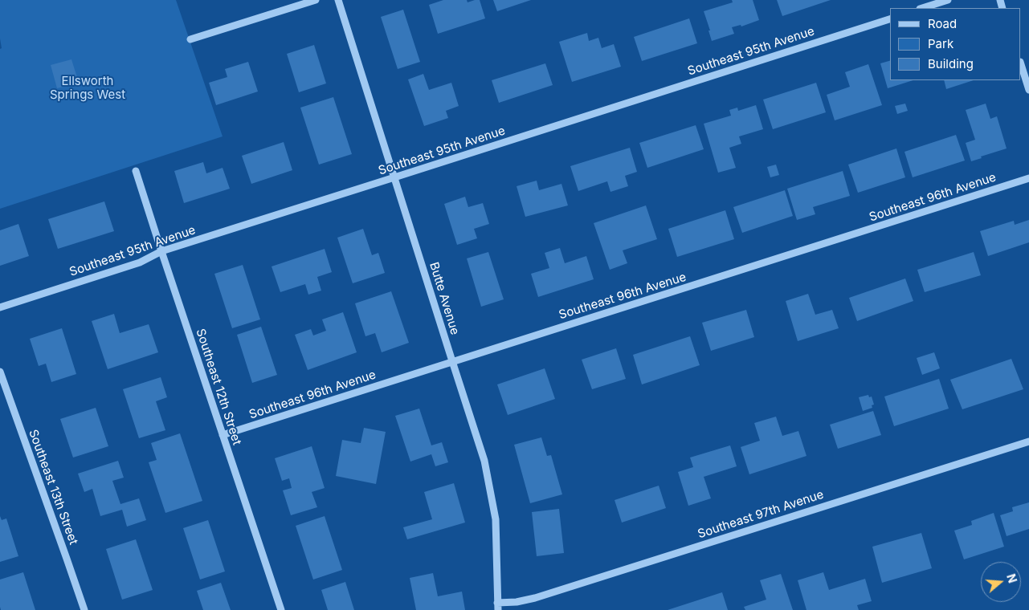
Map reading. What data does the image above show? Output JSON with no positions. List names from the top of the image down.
{
  "streets": {
    "street": [
      "Southeast 95th Avenue",
      "Southeast 96th Avenue",
      "Butte Avenue",
      "Southeast 12th Street",
      "Southeast 13th Street",
      "Southeast 97th Avenue"
    ]
  },
  "crossings": [
    ["Southeast 95th Avenue", "Butte Avenue"],
    ["Southeast 95th Avenue", "Southeast 12th Street"],
    ["Southeast 96th Avenue", "Butte Avenue"],
    ["Southeast 96th Avenue", "Southeast 12th Street"],
    ["Butte Avenue", "Southeast 97th Avenue"]
  ],
  "parks": ["Ellsworth Springs West"],
  "legend": ["Road", "Park", "Building"],
  "north": "right"
}
